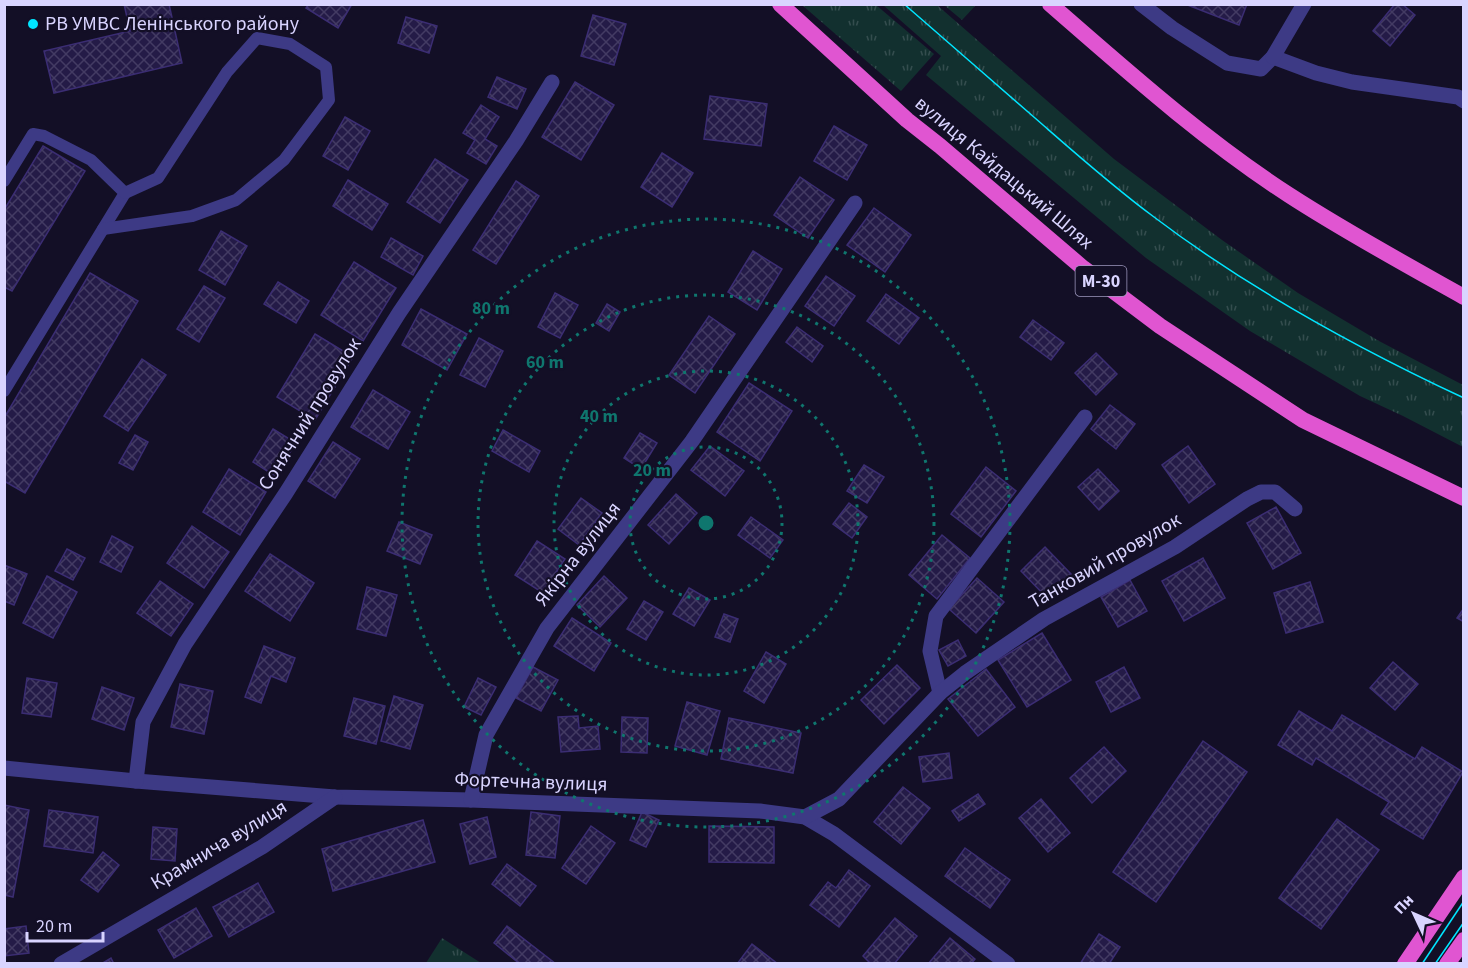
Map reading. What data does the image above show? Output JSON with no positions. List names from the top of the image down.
{
  "streets": {
    "highway": ["вулиця Кайдацький Шлях", "М-30"],
    "street": [
      "Сонячний провулок",
      "Якірна вулиця",
      "Танковий провулок",
      "Фортечна вулиця",
      "Крамнича вулиця"
    ]
  },
  "crossings": [
    ["Сонячний провулок", "Фортечна вулиця"],
    ["Якірна вулиця", "Фортечна вулиця"],
    ["Танковий провулок", "Фортечна вулиця"],
    ["Фортечна вулиця", "Крамнича вулиця"]
  ],
  "places": ["РВ УМВС Ленінського району"],
  "scale_bar": "20 m",
  "north": "top left",
  "rings": [
    "80 m",
    "60 m",
    "40 m",
    "20 m"
  ]
}
